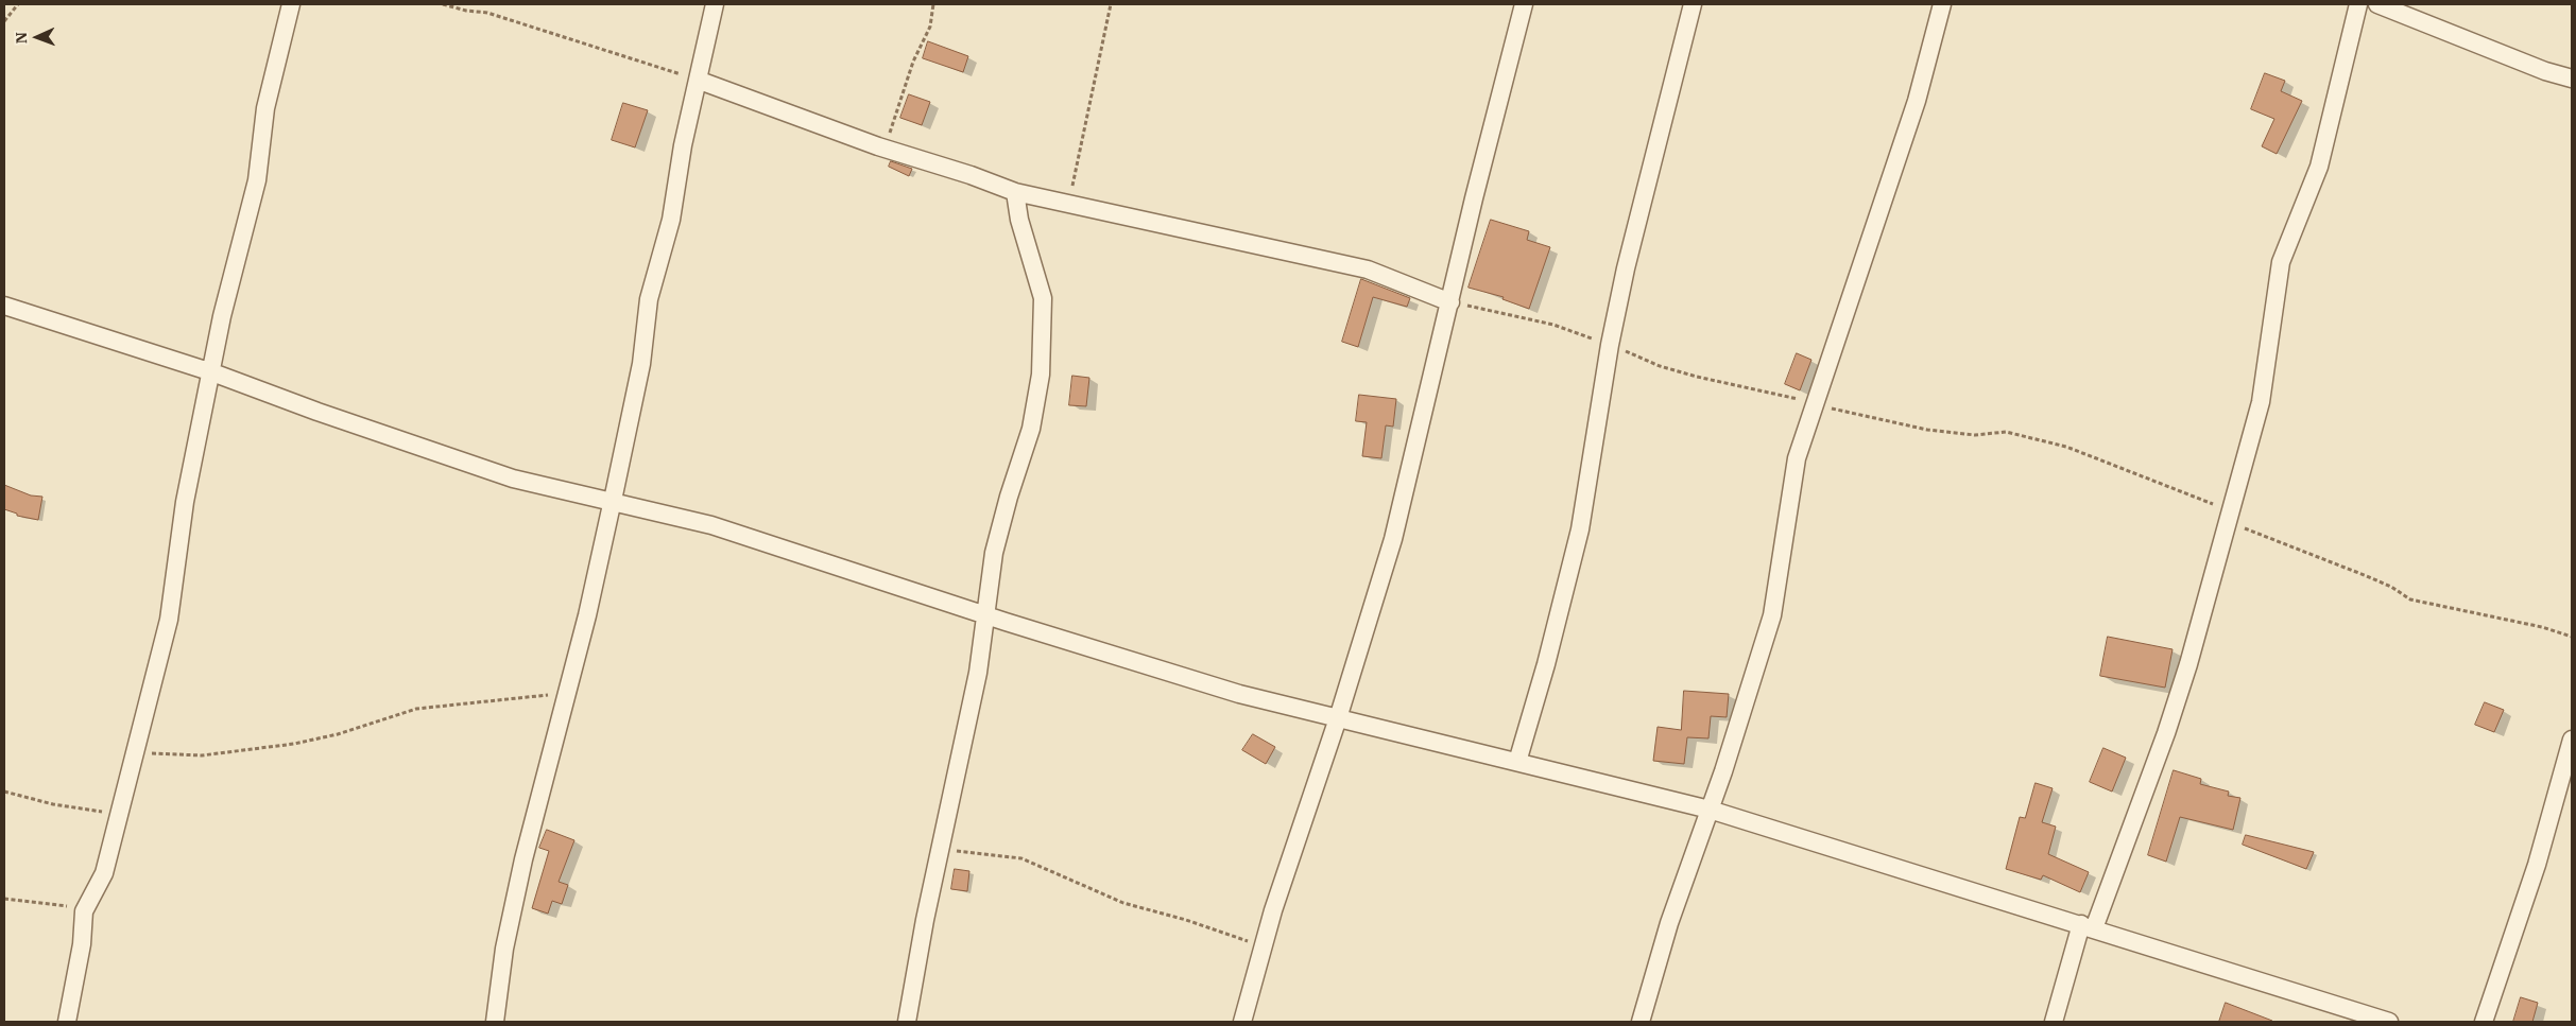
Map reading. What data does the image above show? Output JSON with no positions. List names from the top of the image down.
{
  "north": "left"
}
